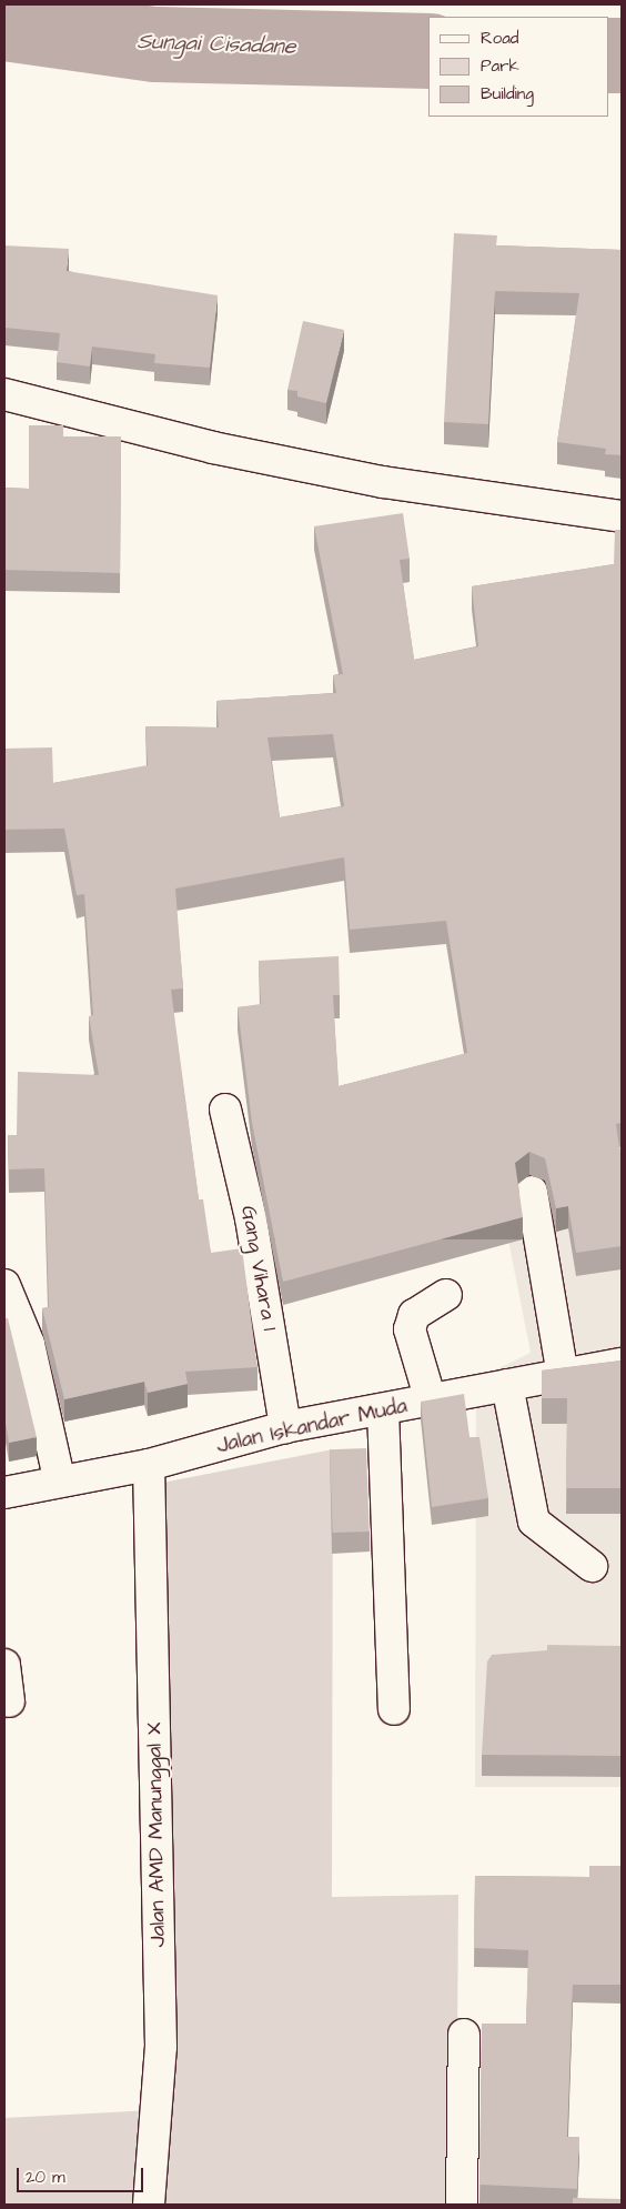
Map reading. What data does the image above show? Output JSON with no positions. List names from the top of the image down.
{
  "streets": {
    "street": ["Gang Vihara 1", "Jalan Iskandar Muda", "Jalan AMD Manunggal X"]
  },
  "crossings": [
    ["Gang Vihara 1", "Jalan Iskandar Muda"],
    ["Jalan Iskandar Muda", "Jalan AMD Manunggal X"]
  ],
  "water": ["Sungai Cisadane"],
  "legend": ["Road", "Park", "Building"],
  "scale_bar": "20 m"
}
